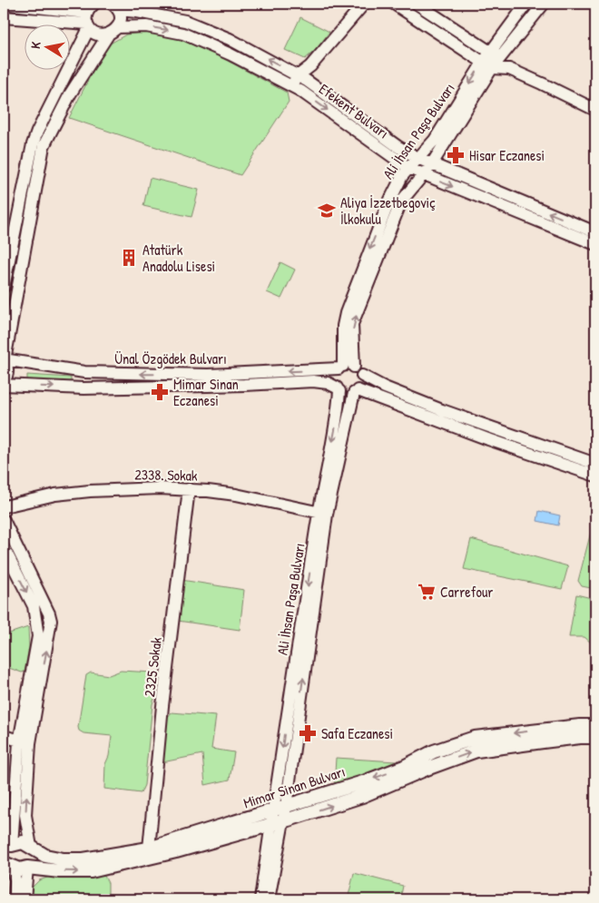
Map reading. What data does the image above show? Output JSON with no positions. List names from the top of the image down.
{
  "streets": {
    "main road": [
      "Efekent Bulvarı",
      "Ali İhsan Paşa Bulvarı",
      "Ünal Özgödek Bulvarı",
      "2338. Sokak",
      "2325 Sokak",
      "Mimar Sinan Bulvarı"
    ]
  },
  "crossings": [
    ["Efekent Bulvarı", "Ali İhsan Paşa Bulvarı"],
    ["Ali İhsan Paşa Bulvarı", "Ünal Özgödek Bulvarı"],
    ["Ali İhsan Paşa Bulvarı", "2338. Sokak"],
    ["Ali İhsan Paşa Bulvarı", "Mimar Sinan Bulvarı"],
    ["2338. Sokak", "2325 Sokak"],
    ["2325 Sokak", "Mimar Sinan Bulvarı"]
  ],
  "places": {
    "pharmacy": ["Hisar Eczanesi", "Mimar Sinan Eczanesi", "Safa Eczanesi"],
    "school or university": ["Aliya İzzetbegoviç İlkokulu"],
    "building": ["Atatürk Anadolu Lisesi"],
    "supermarket": ["Carrefour"]
  },
  "north": "left"
}
